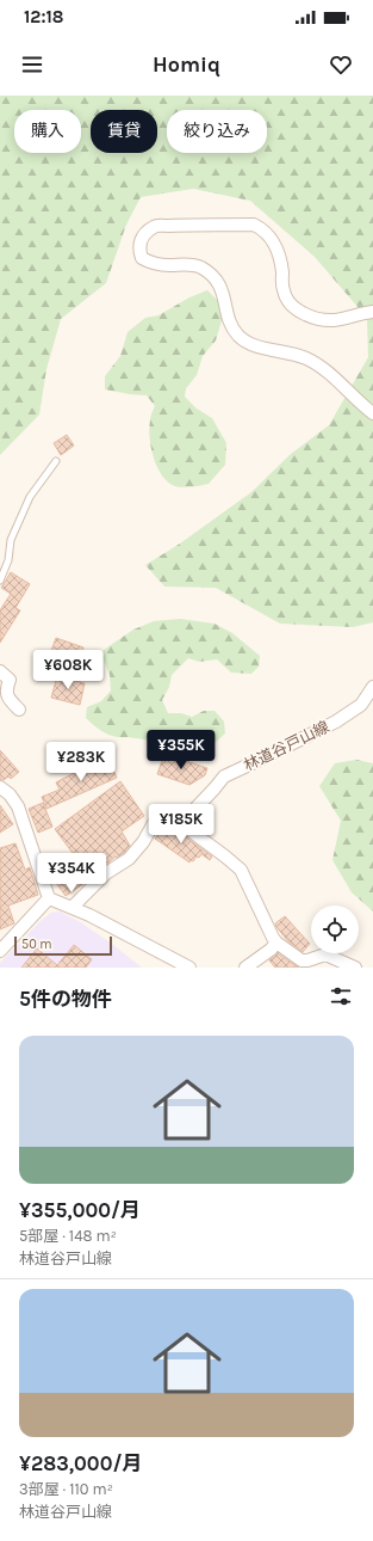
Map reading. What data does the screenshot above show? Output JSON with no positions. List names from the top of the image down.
{
  "streets": {
    "street": ["林道谷戸山線"]
  },
  "scale_bar": "50 m",
  "page": {
    "status": "12:18",
    "header": "Homiq",
    "chip": ["購入", "賃貸", "絞り込み"],
    "price": [
      "¥608K",
      "¥355K",
      "¥283K",
      "¥185K",
      "¥354K"
    ],
    "scale": "50 m",
    "heading": "5件の物件",
    "list": [
      {
        "name": "¥355,000/月",
        "note": "5部屋 · 148 m² · 林道谷戸山線"
      },
      {
        "name": "¥283,000/月",
        "note": "3部屋 · 110 m² · 林道谷戸山線"
      }
    ]
  }
}
